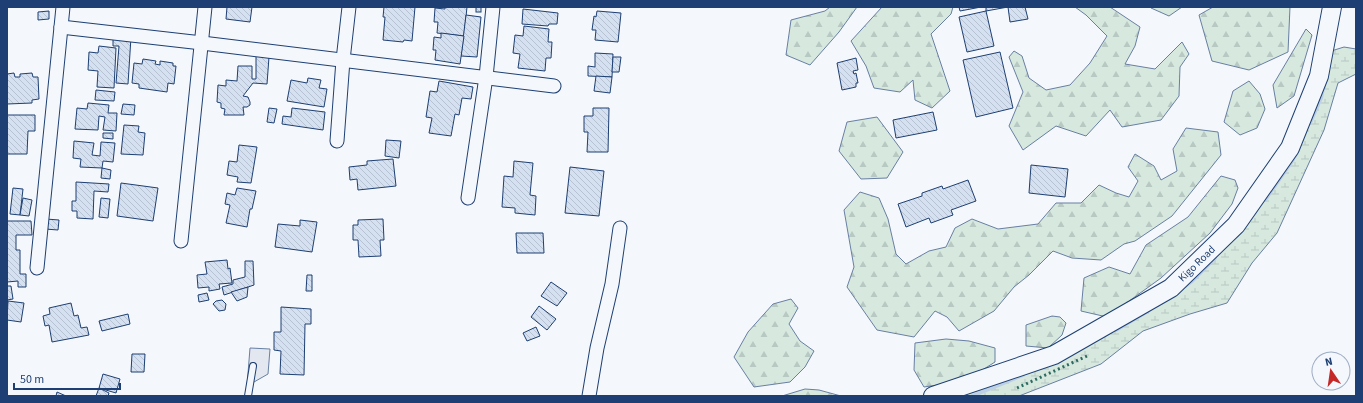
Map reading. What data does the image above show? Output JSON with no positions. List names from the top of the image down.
{
  "streets": {
    "street": ["Kigo Road"]
  },
  "scale_bar": "50 m",
  "north": "top"
}
